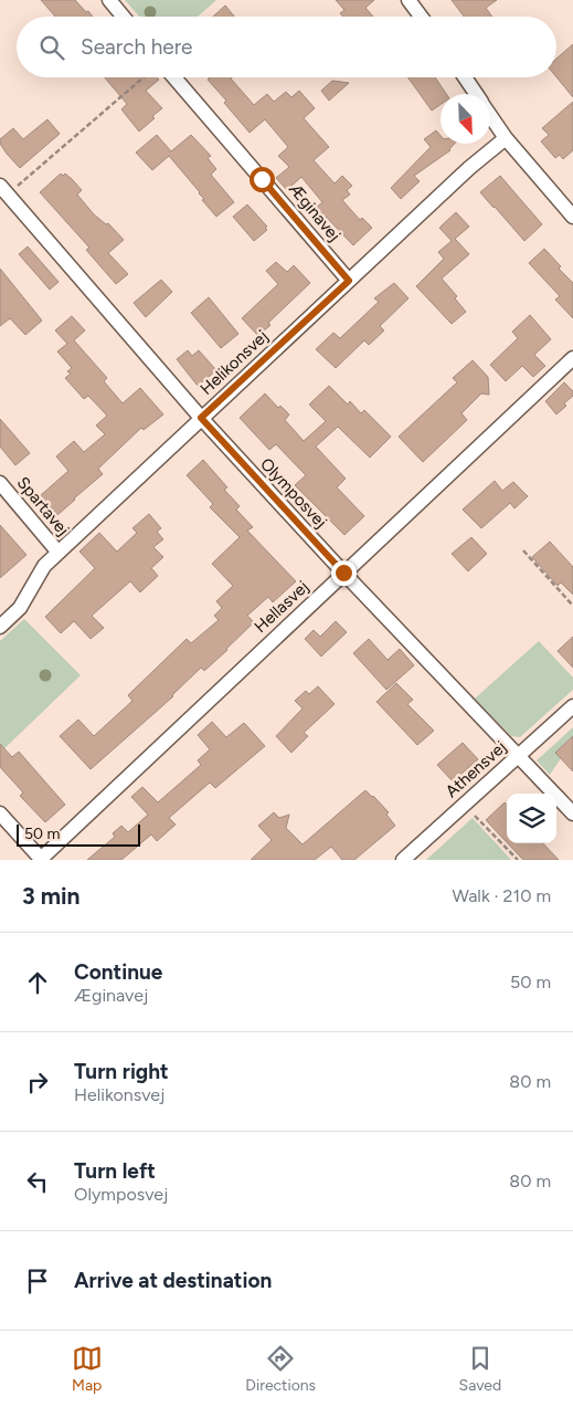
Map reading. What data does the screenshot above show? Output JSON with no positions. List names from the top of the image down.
{
  "streets": {
    "street": [
      "Æginavej",
      "Helikonsvej",
      "Olymposvej",
      "Spartavej",
      "Hellasvej",
      "Athensvej"
    ]
  },
  "crossings": [
    ["Æginavej", "Helikonsvej"],
    ["Helikonsvej", "Olymposvej"],
    ["Helikonsvej", "Spartavej"],
    ["Olymposvej", "Hellasvej"],
    ["Olymposvej", "Athensvej"]
  ],
  "scale_bar": "50 m",
  "north": "bottom right",
  "page": {
    "search": "Search here",
    "scale": "50 m",
    "heading": ["3 min", "Walk · 210 m"],
    "list": [
      ["Continue", "Æginavej", "50 m"],
      ["Turn right", "Helikonsvej", "80 m"],
      ["Turn left", "Olymposvej", "80 m"],
      "Arrive at destination"
    ],
    "nav": ["Map", "Directions", "Saved"]
  }
}
